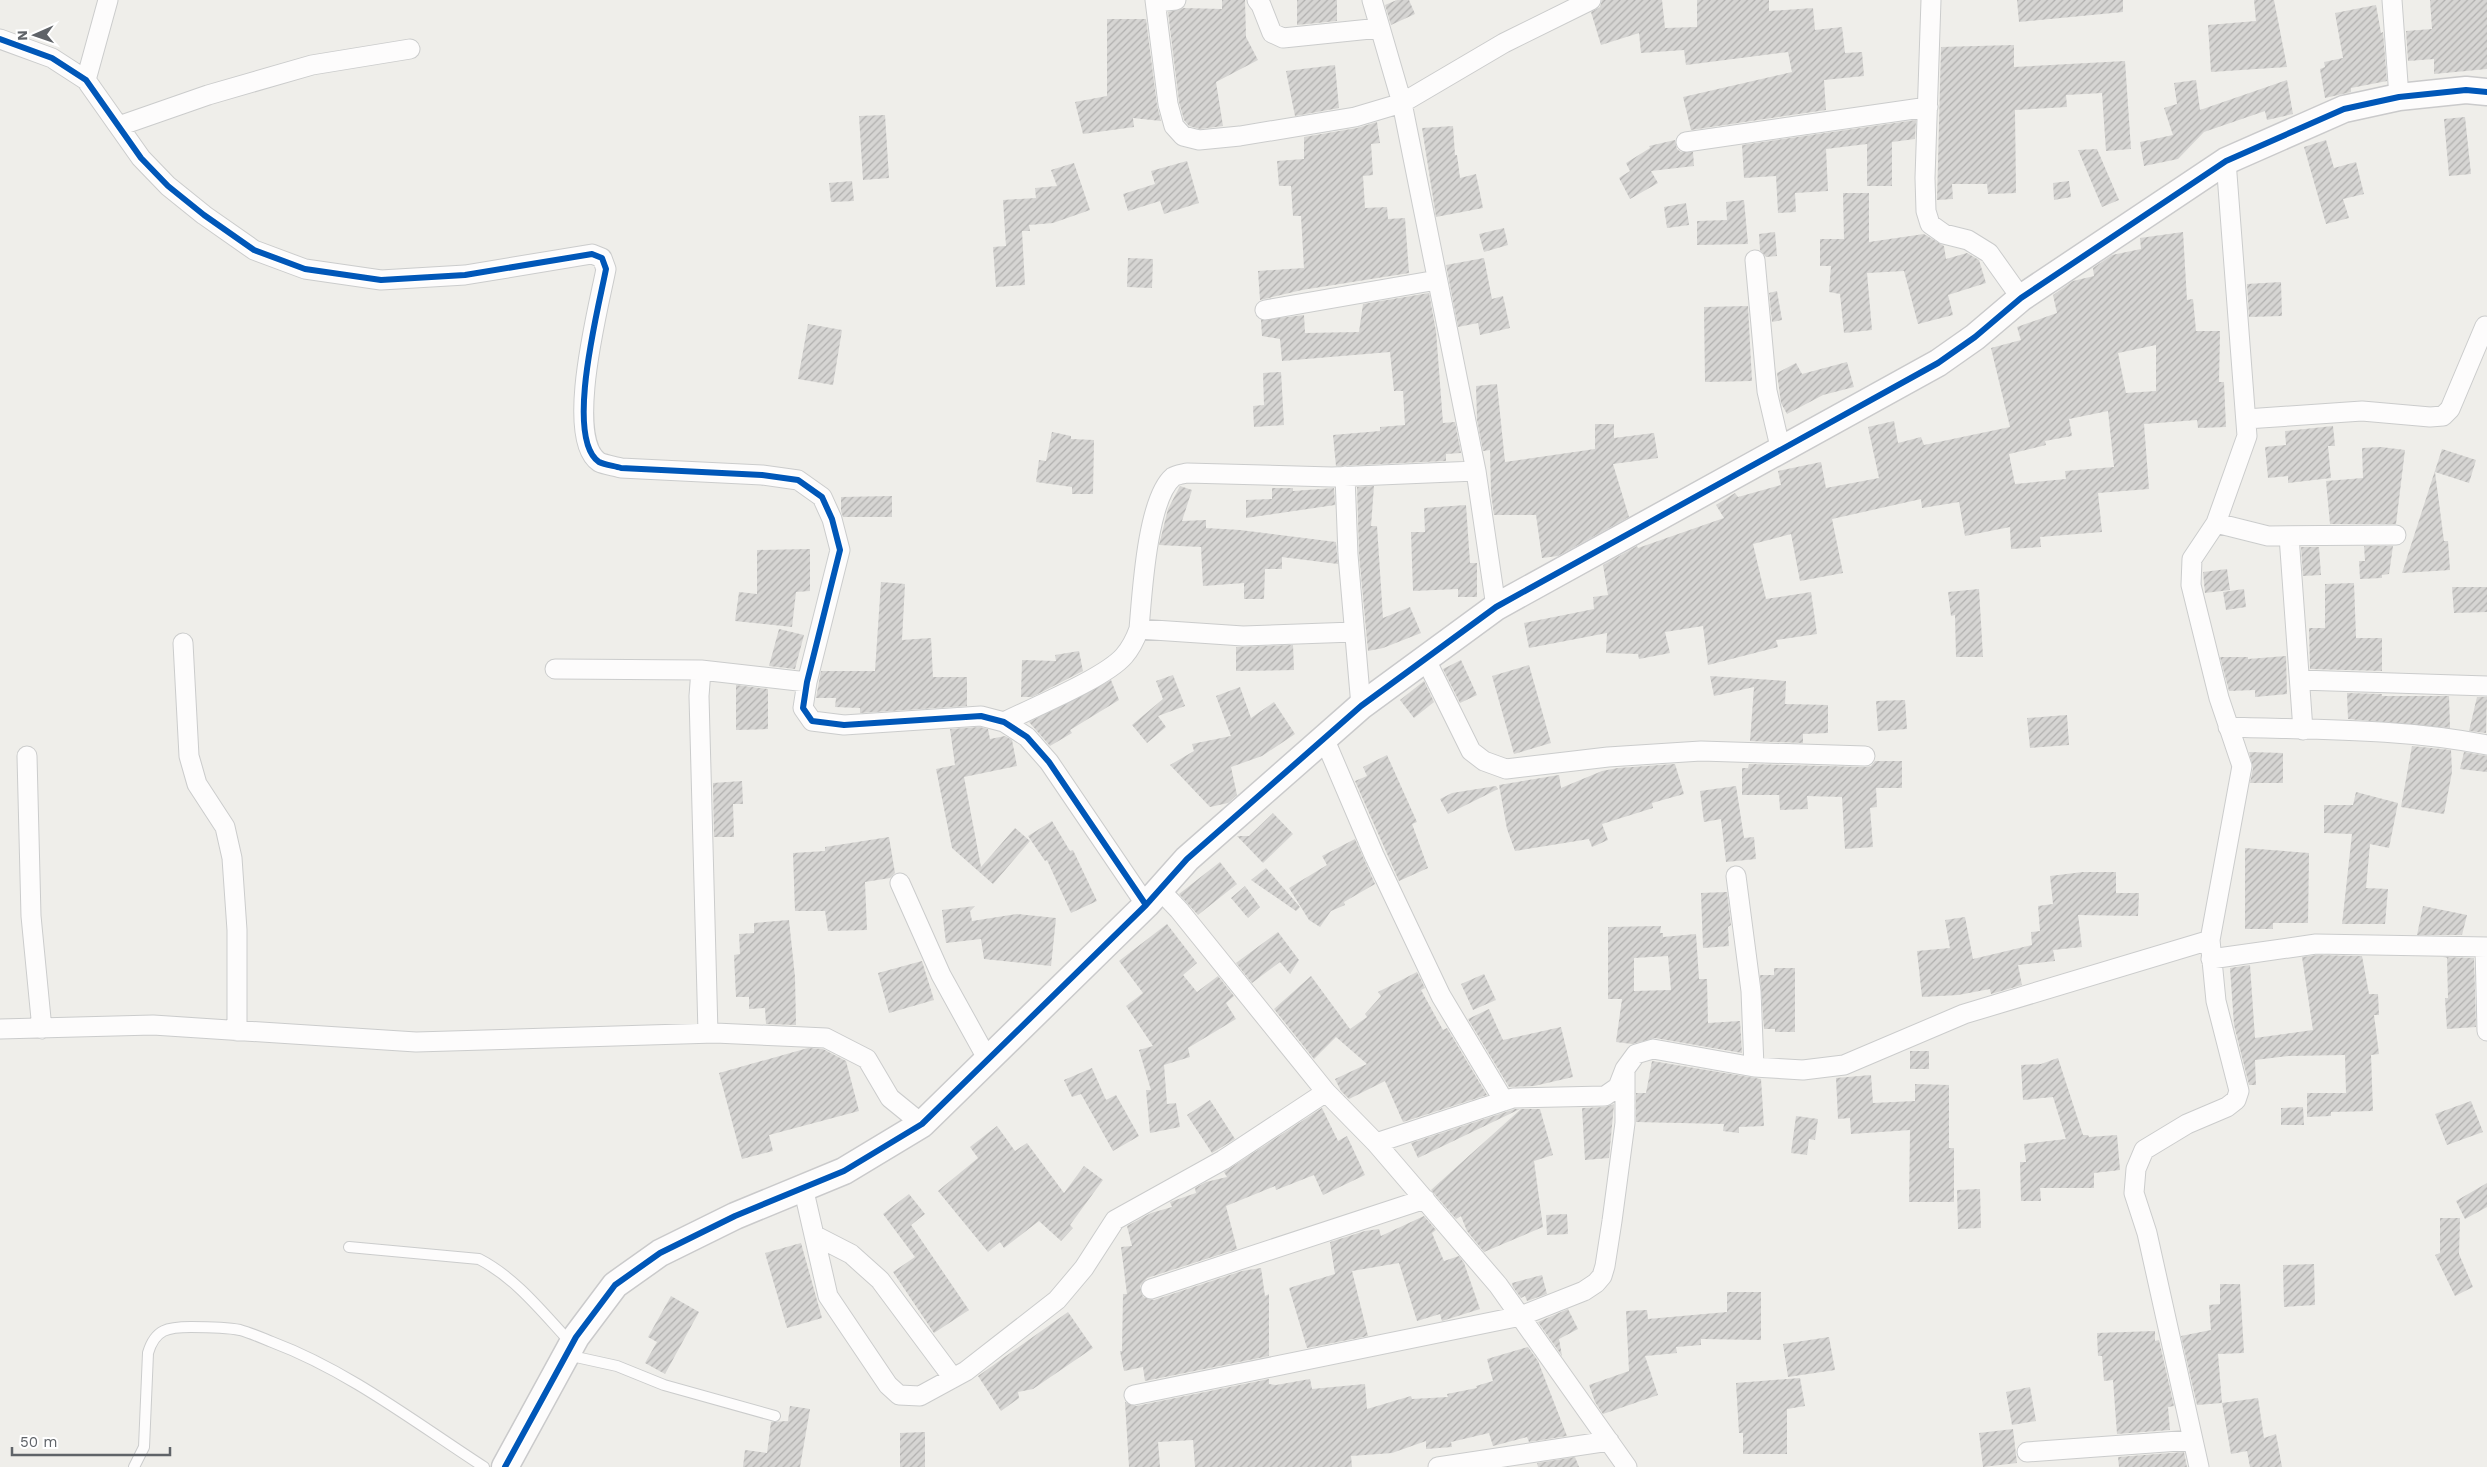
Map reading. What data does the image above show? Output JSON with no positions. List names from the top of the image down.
{
  "scale_bar": "50 m",
  "north": "left"
}
